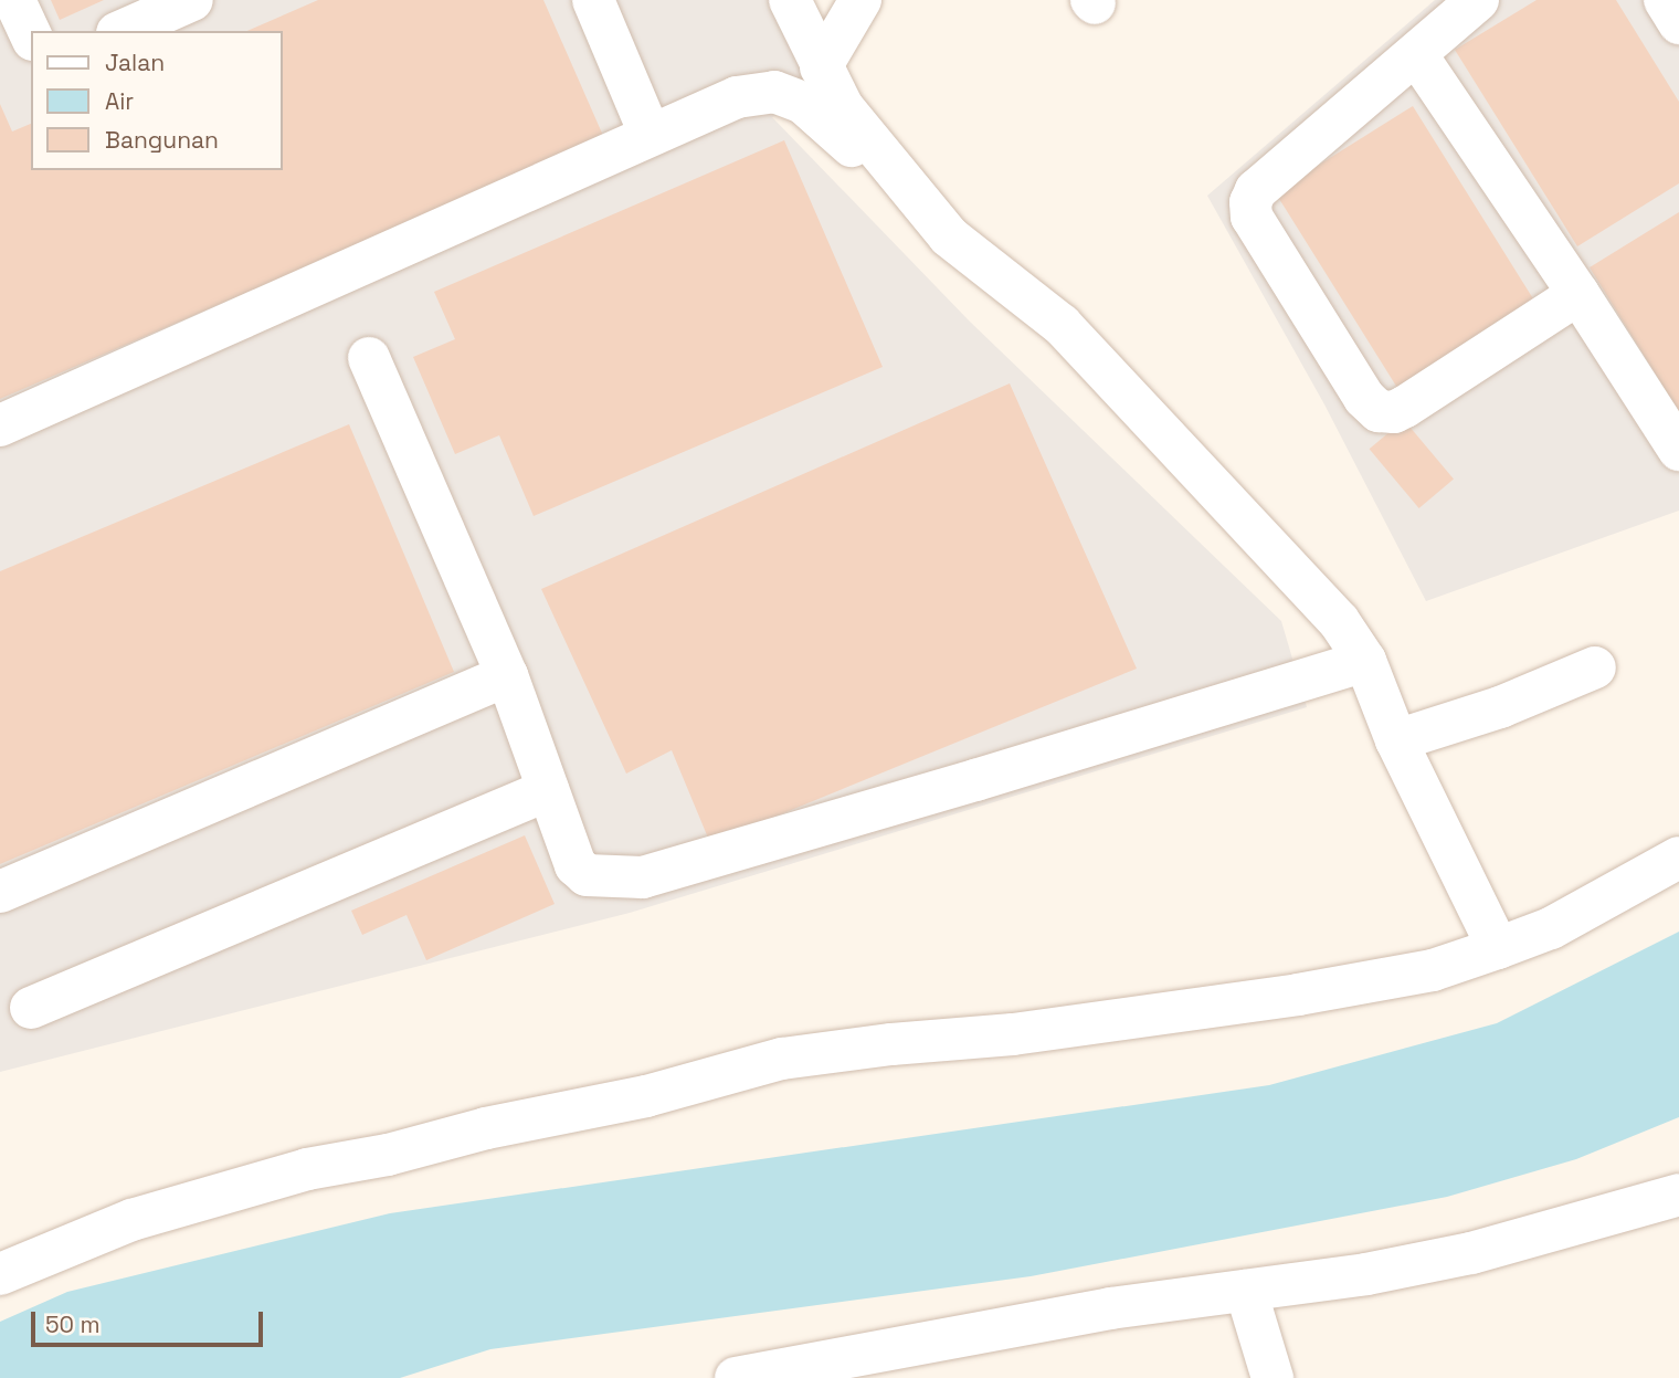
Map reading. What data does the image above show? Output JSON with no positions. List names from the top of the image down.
{
  "legend": ["Jalan", "Air", "Bangunan"],
  "scale_bar": "50 m"
}
